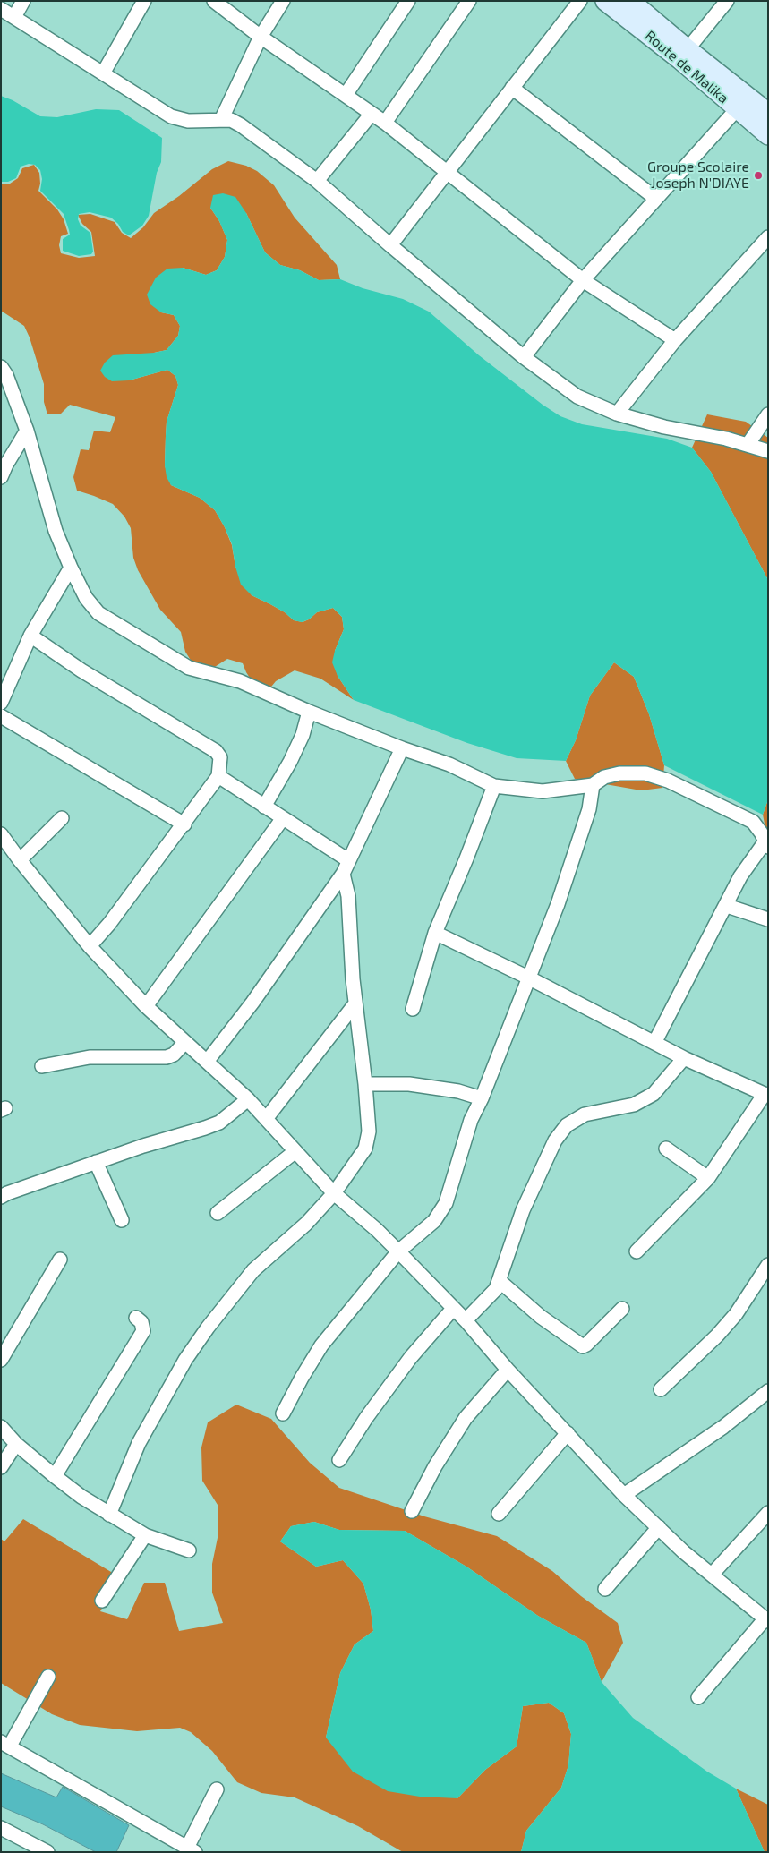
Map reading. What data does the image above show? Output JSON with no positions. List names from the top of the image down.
{
  "streets": {
    "main road": ["Route de Malika"]
  },
  "places": ["Groupe Scolaire Joseph N'DIAYE"]
}
